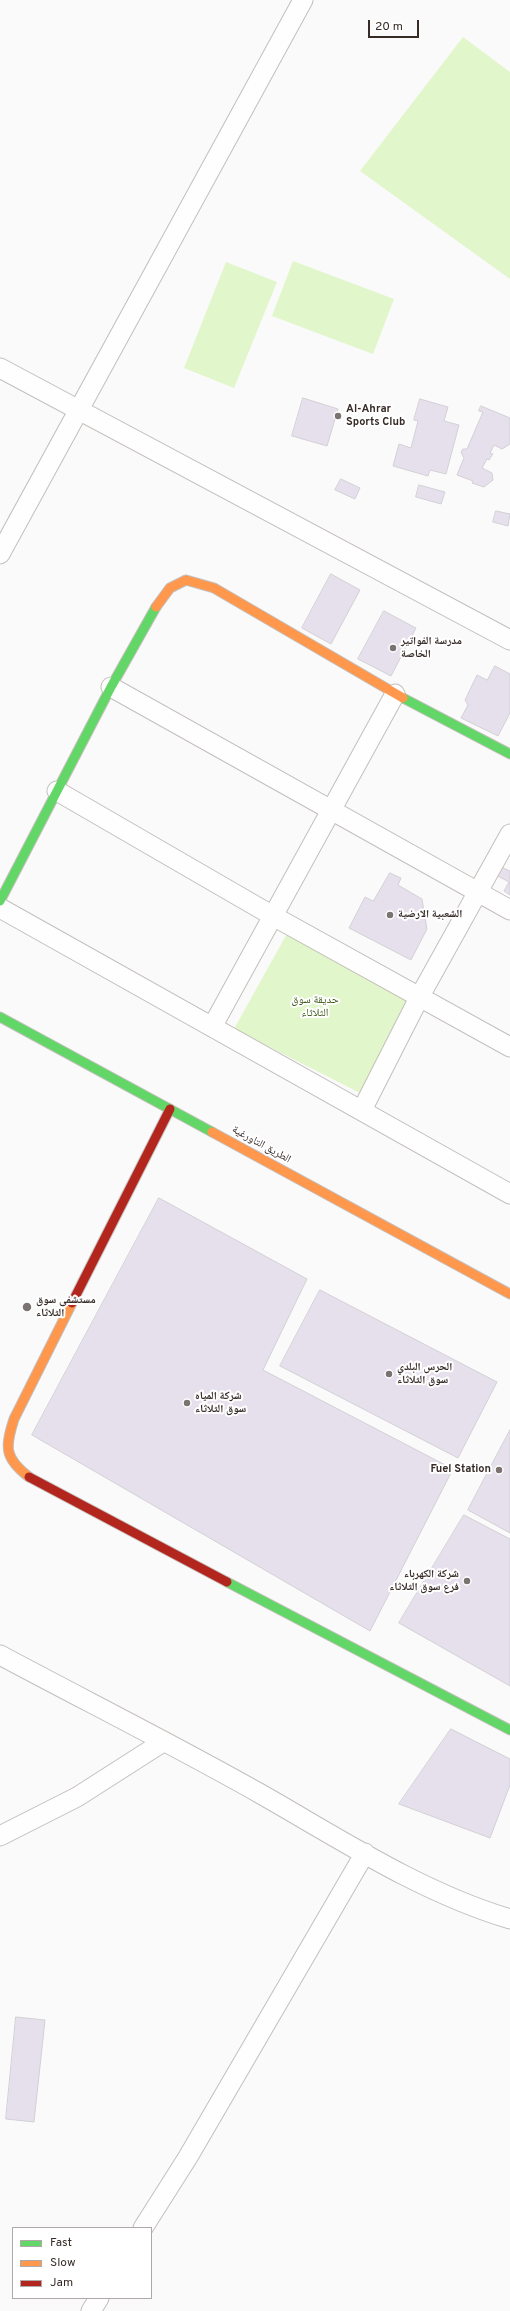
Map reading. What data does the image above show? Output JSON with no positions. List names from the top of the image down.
{
  "streets": {
    "street": ["الطريق التاورغية"]
  },
  "parks": ["حديقة سوق الثلاثاء"],
  "places": [
    "Al-Ahrar Sports Club",
    "مدرسة الفواتير الخاصة",
    "الشعبية الارضية",
    "مستشفى سوق الثلاثاء",
    "الحرس البلدي سوق الثلاثاء",
    "شركة المياه سوق الثلاثاء",
    "Fuel Station",
    "شركة الكهرباء فرع سوق الثلاثاء"
  ],
  "legend": ["Fast", "Slow", "Jam"],
  "scale_bar": "20 m"
}
